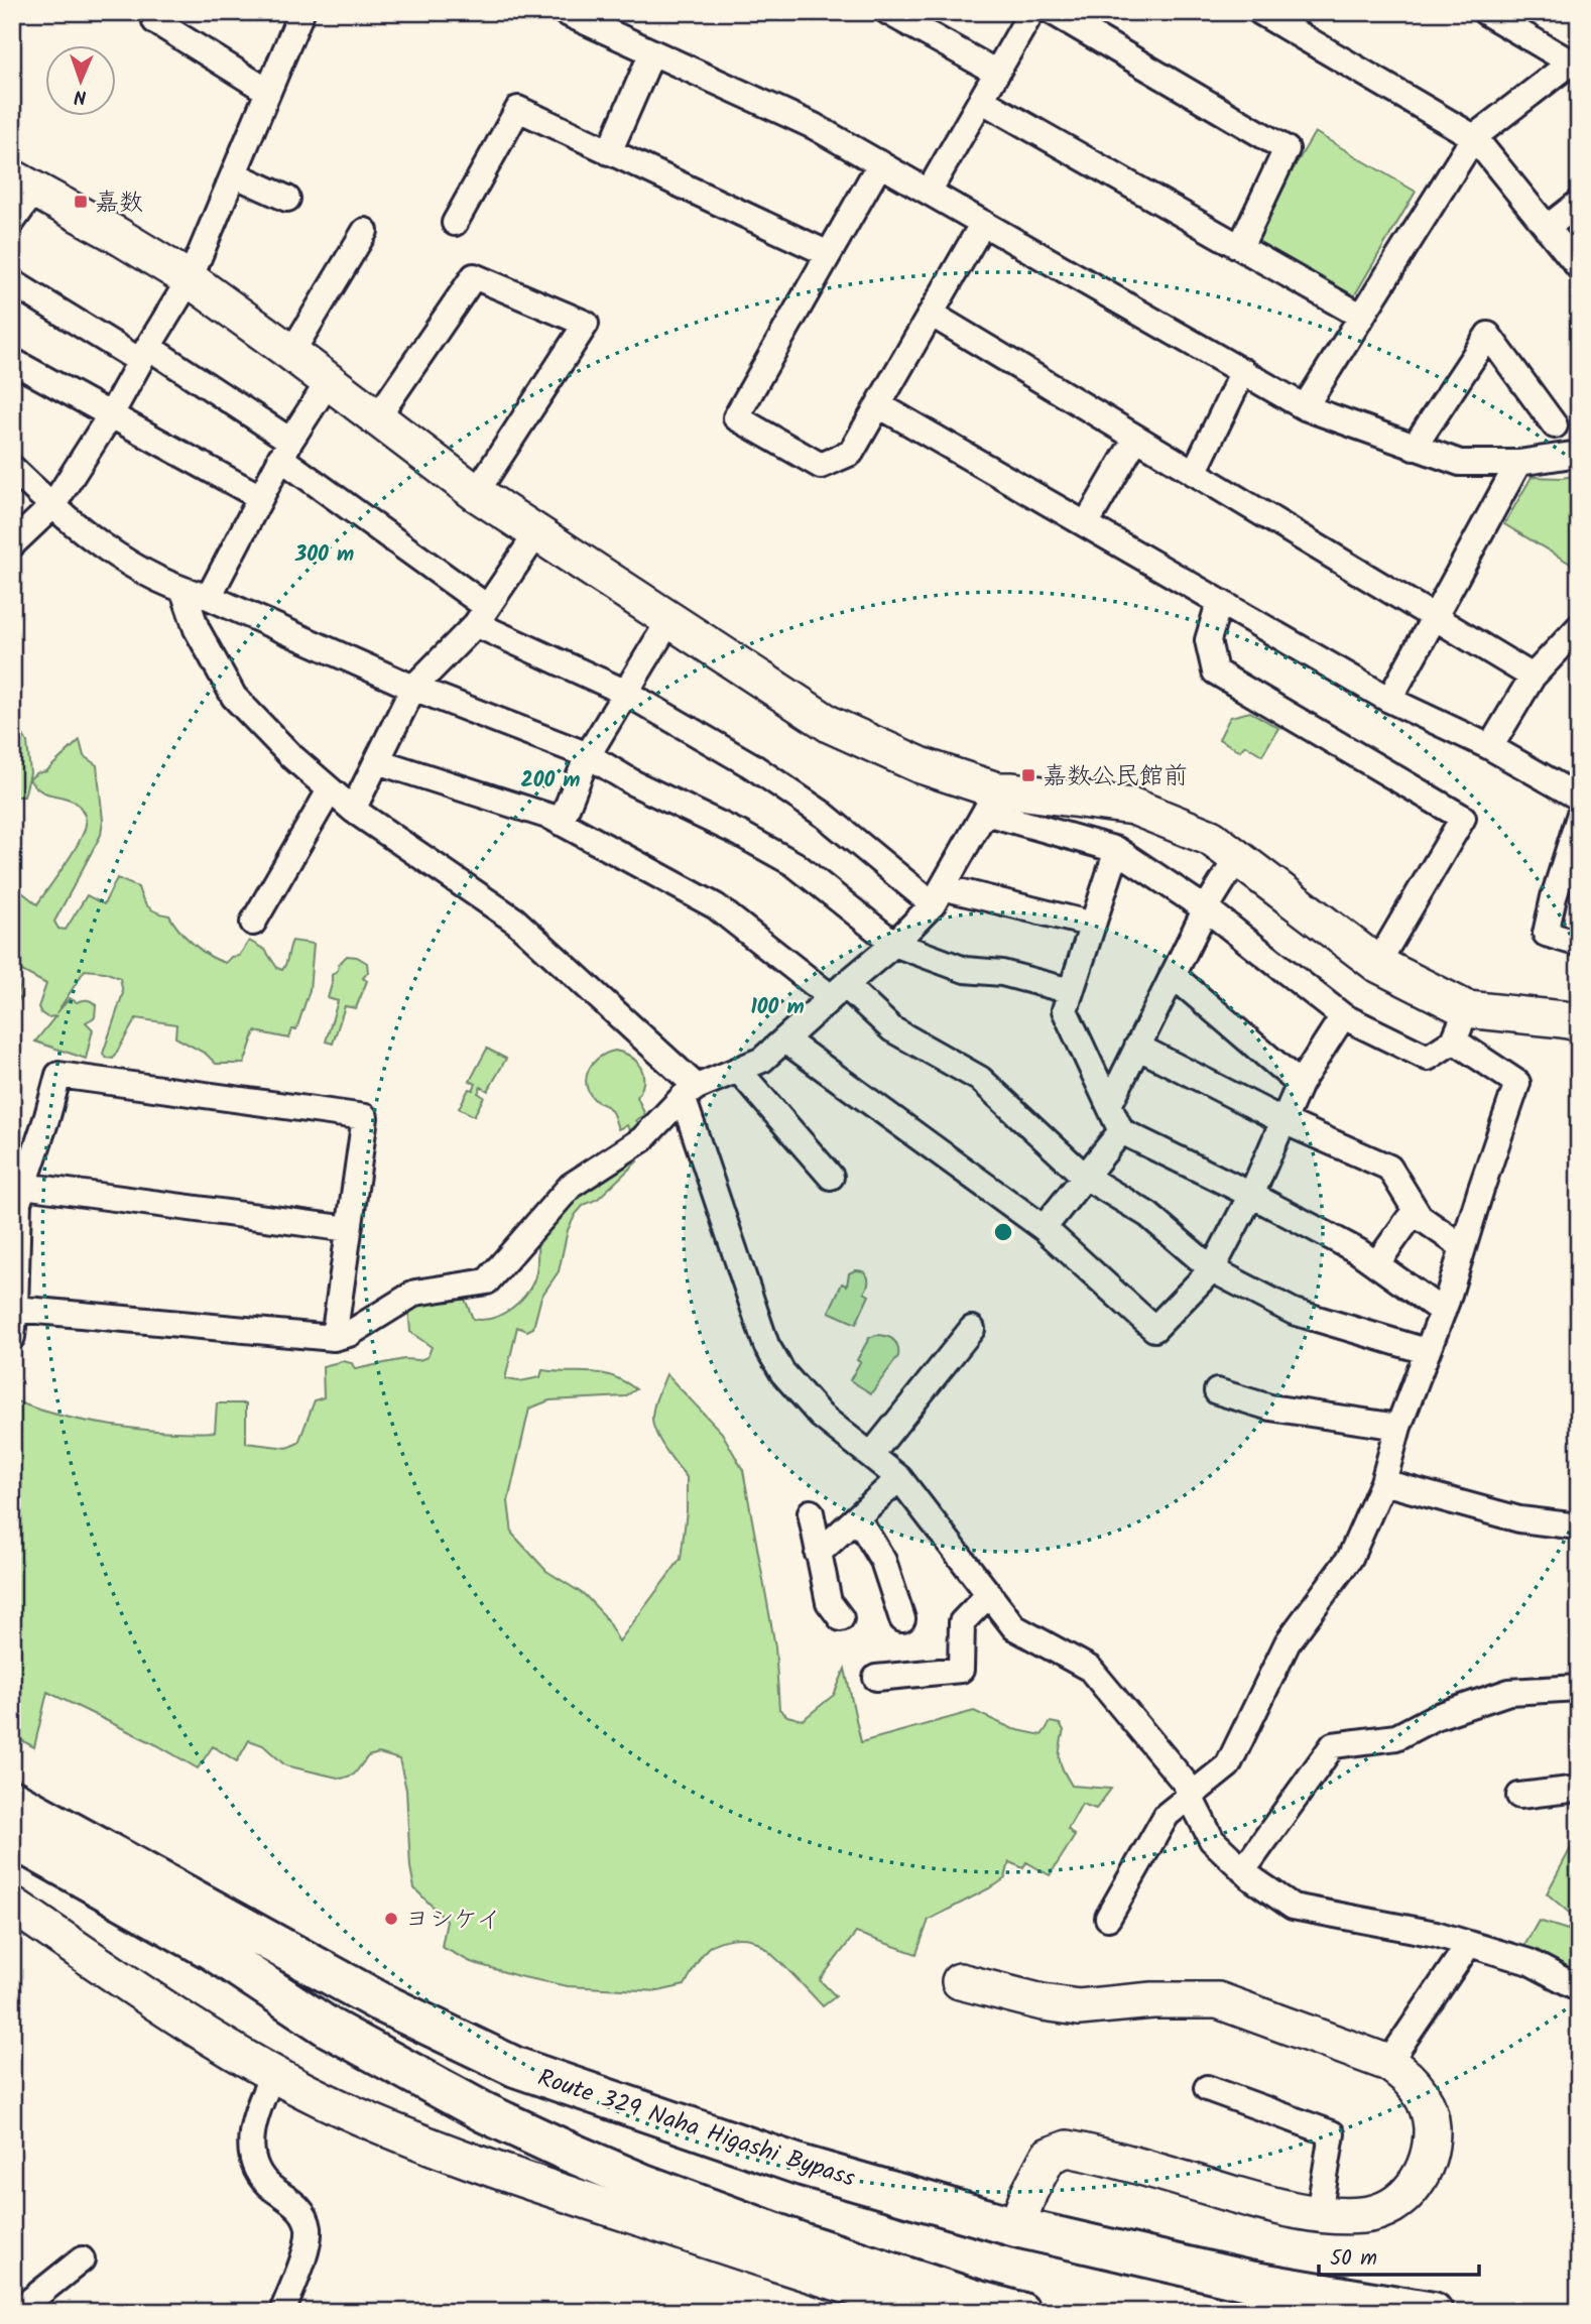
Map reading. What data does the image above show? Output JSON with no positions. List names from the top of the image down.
{
  "streets": {
    "highway": ["Route 329 Naha Higashi Bypass"]
  },
  "places": {
    "transit": ["嘉数", "嘉数公民館前"],
    "other": ["ヨシケイ"]
  },
  "scale_bar": "50 m",
  "north": "bottom",
  "rings": ["300 m", "200 m", "100 m"]
}
